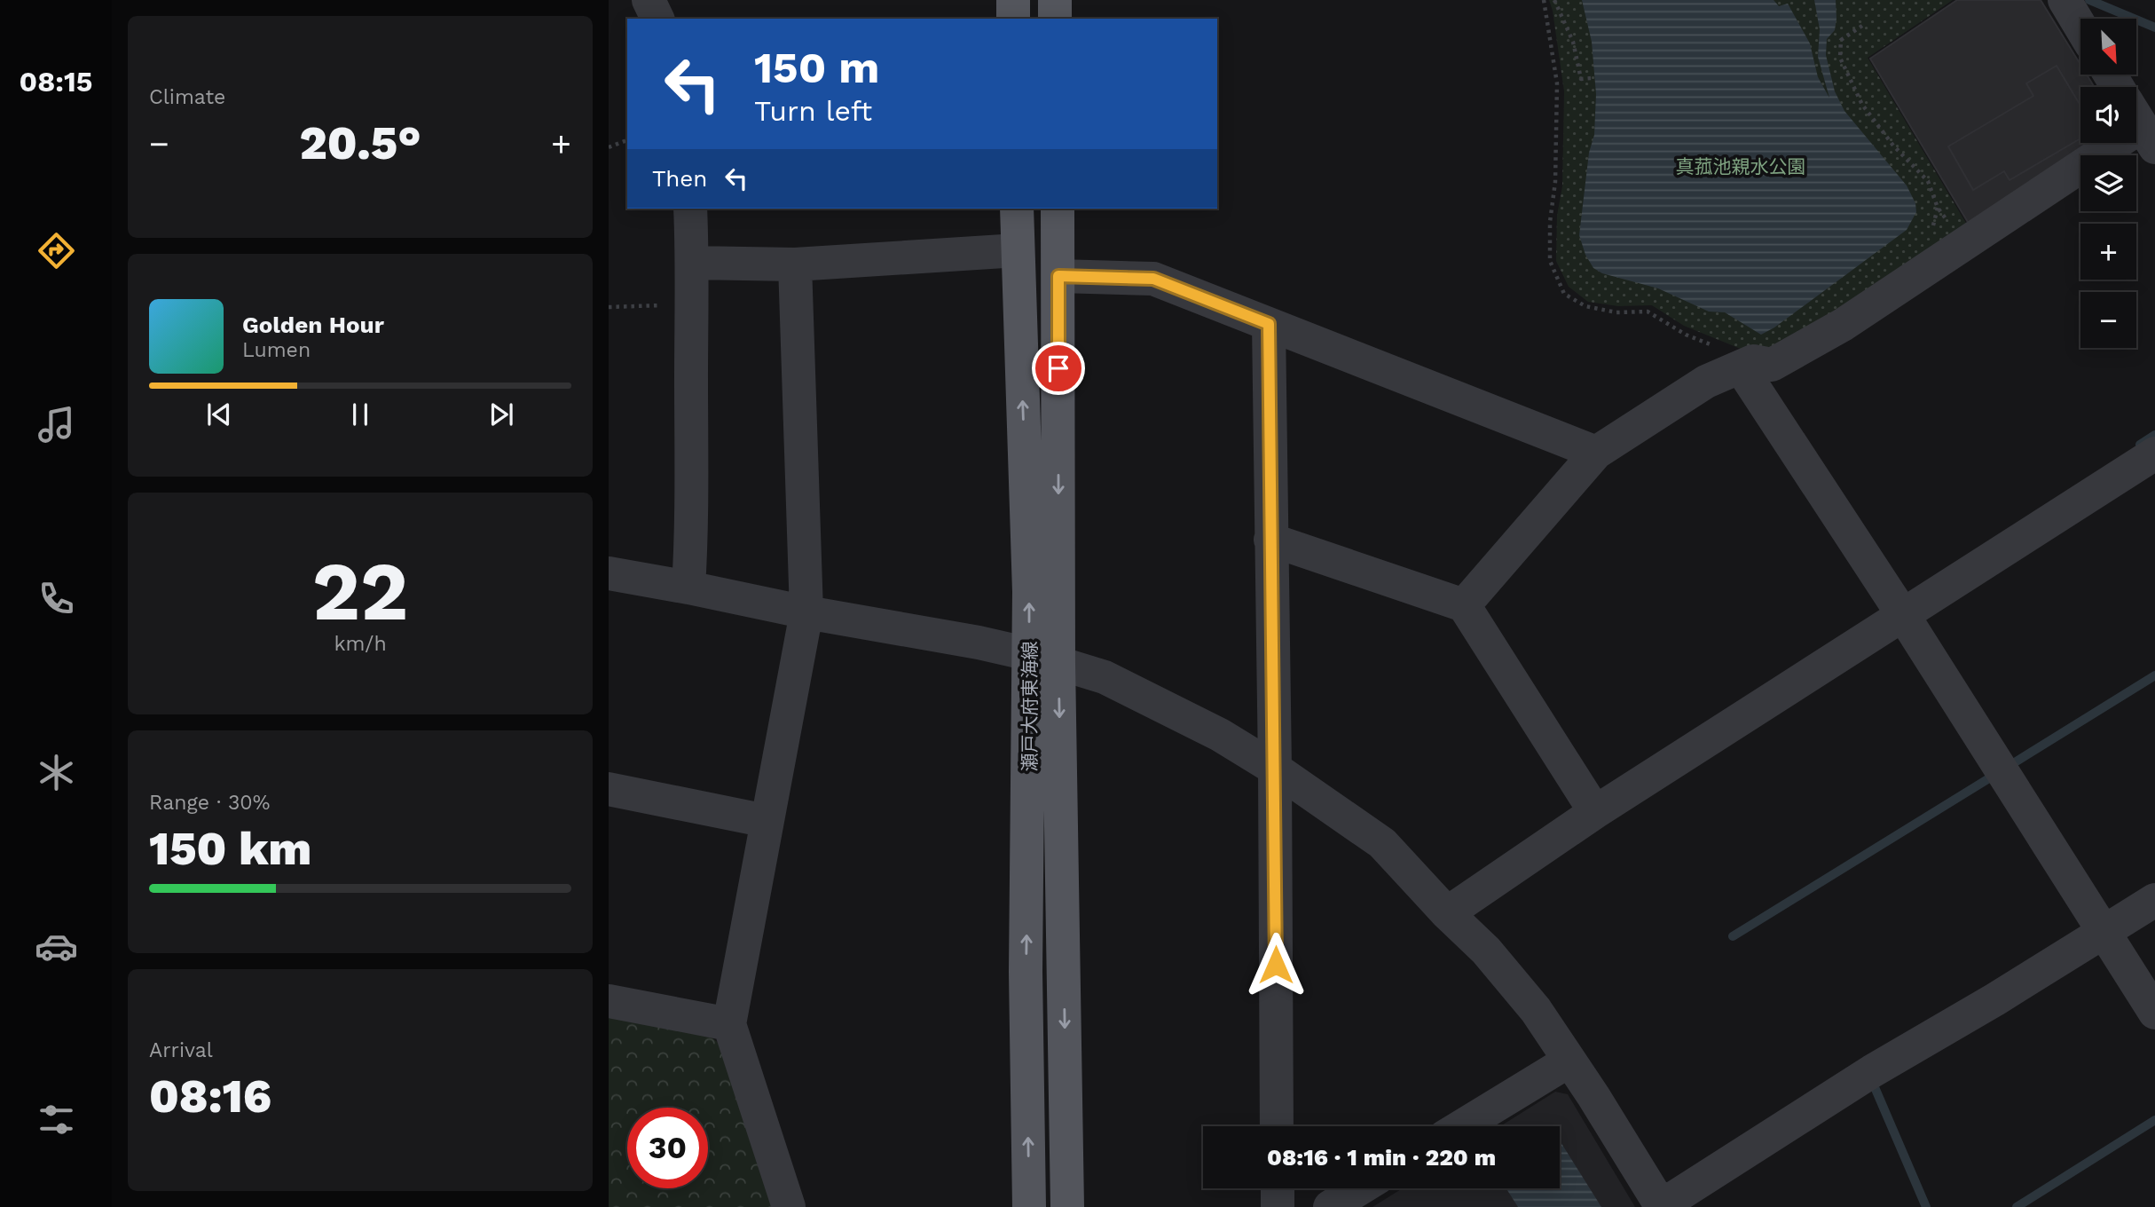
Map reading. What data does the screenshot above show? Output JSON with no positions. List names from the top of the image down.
{
  "streets": {
    "main road": ["瀬戸大府東海線"]
  },
  "parks": ["真菰池親水公園"],
  "north": "bottom right",
  "page": {
    "tabs": "08:15",
    "tile": [
      "Climate",
      ["22", "km/h"],
      ["Range · 30%", "150 km"],
      ["Arrival", "08:16"]
    ],
    "map_buttons": ["+", "−"],
    "turn": ["150 m", "Turn left"],
    "heat": ["−", "20.5°", "+"],
    "then": "Then",
    "song": ["Golden Hour", "Lumen"],
    "limit": "30",
    "trip": "08:16 · 1 min · 220 m"
  }
}
